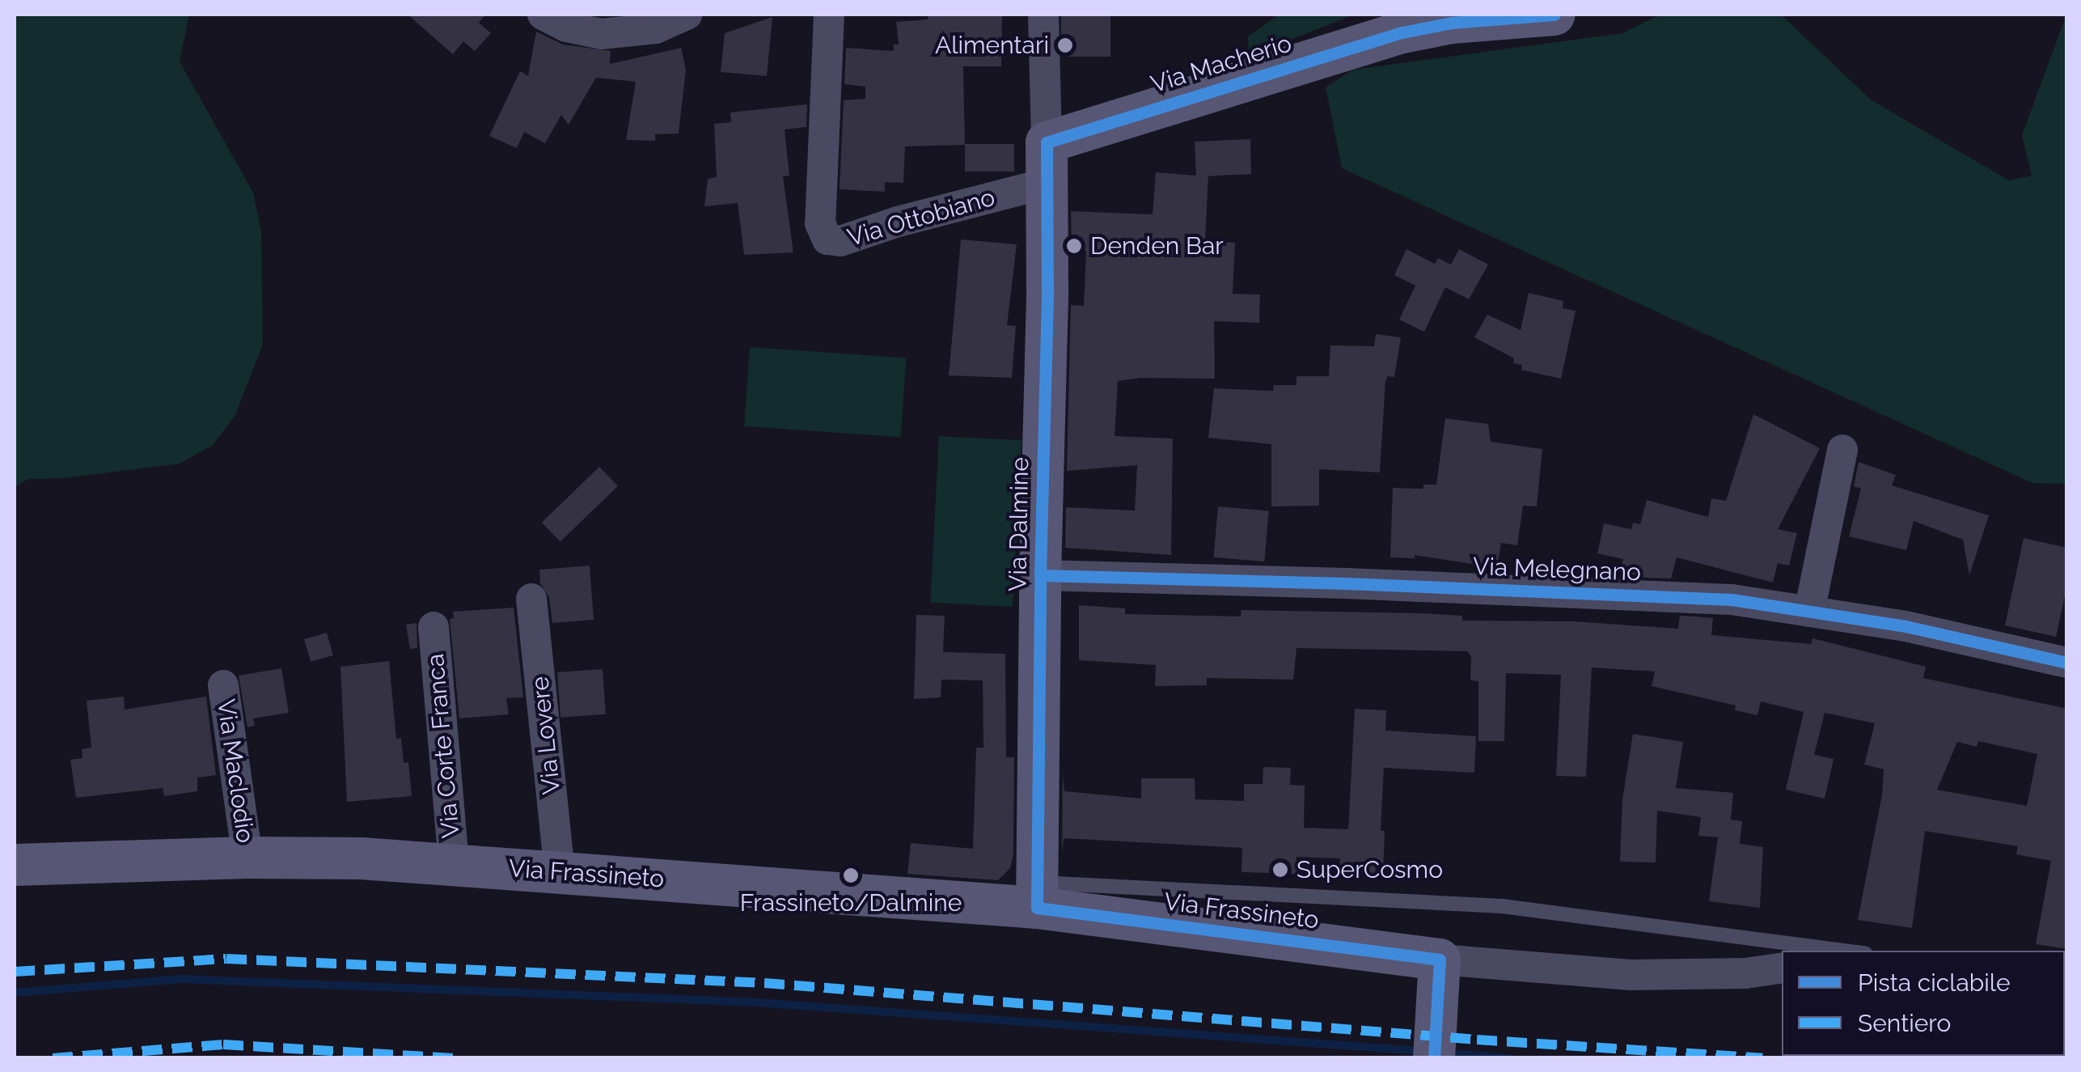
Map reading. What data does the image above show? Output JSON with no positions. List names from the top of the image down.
{
  "streets": {
    "street": [
      "Via Macherio",
      "Via Ottobiano",
      "Via Dalmine",
      "Via Melegnano",
      "Via Lovere",
      "Via Corte Franca",
      "Via Maclodio",
      "Via Frassineto"
    ]
  },
  "crossings": [
    ["Via Macherio", "Via Ottobiano"],
    ["Via Macherio", "Via Dalmine"],
    ["Via Ottobiano", "Via Dalmine"],
    ["Via Dalmine", "Via Melegnano"],
    ["Via Dalmine", "Via Frassineto"],
    ["Via Lovere", "Via Frassineto"],
    ["Via Corte Franca", "Via Frassineto"],
    ["Via Maclodio", "Via Frassineto"]
  ],
  "places": [
    "Alimentari",
    "Denden Bar",
    "SuperCosmo",
    "Frassineto/Dalmine"
  ],
  "legend": ["Pista ciclabile", "Sentiero"]
}
